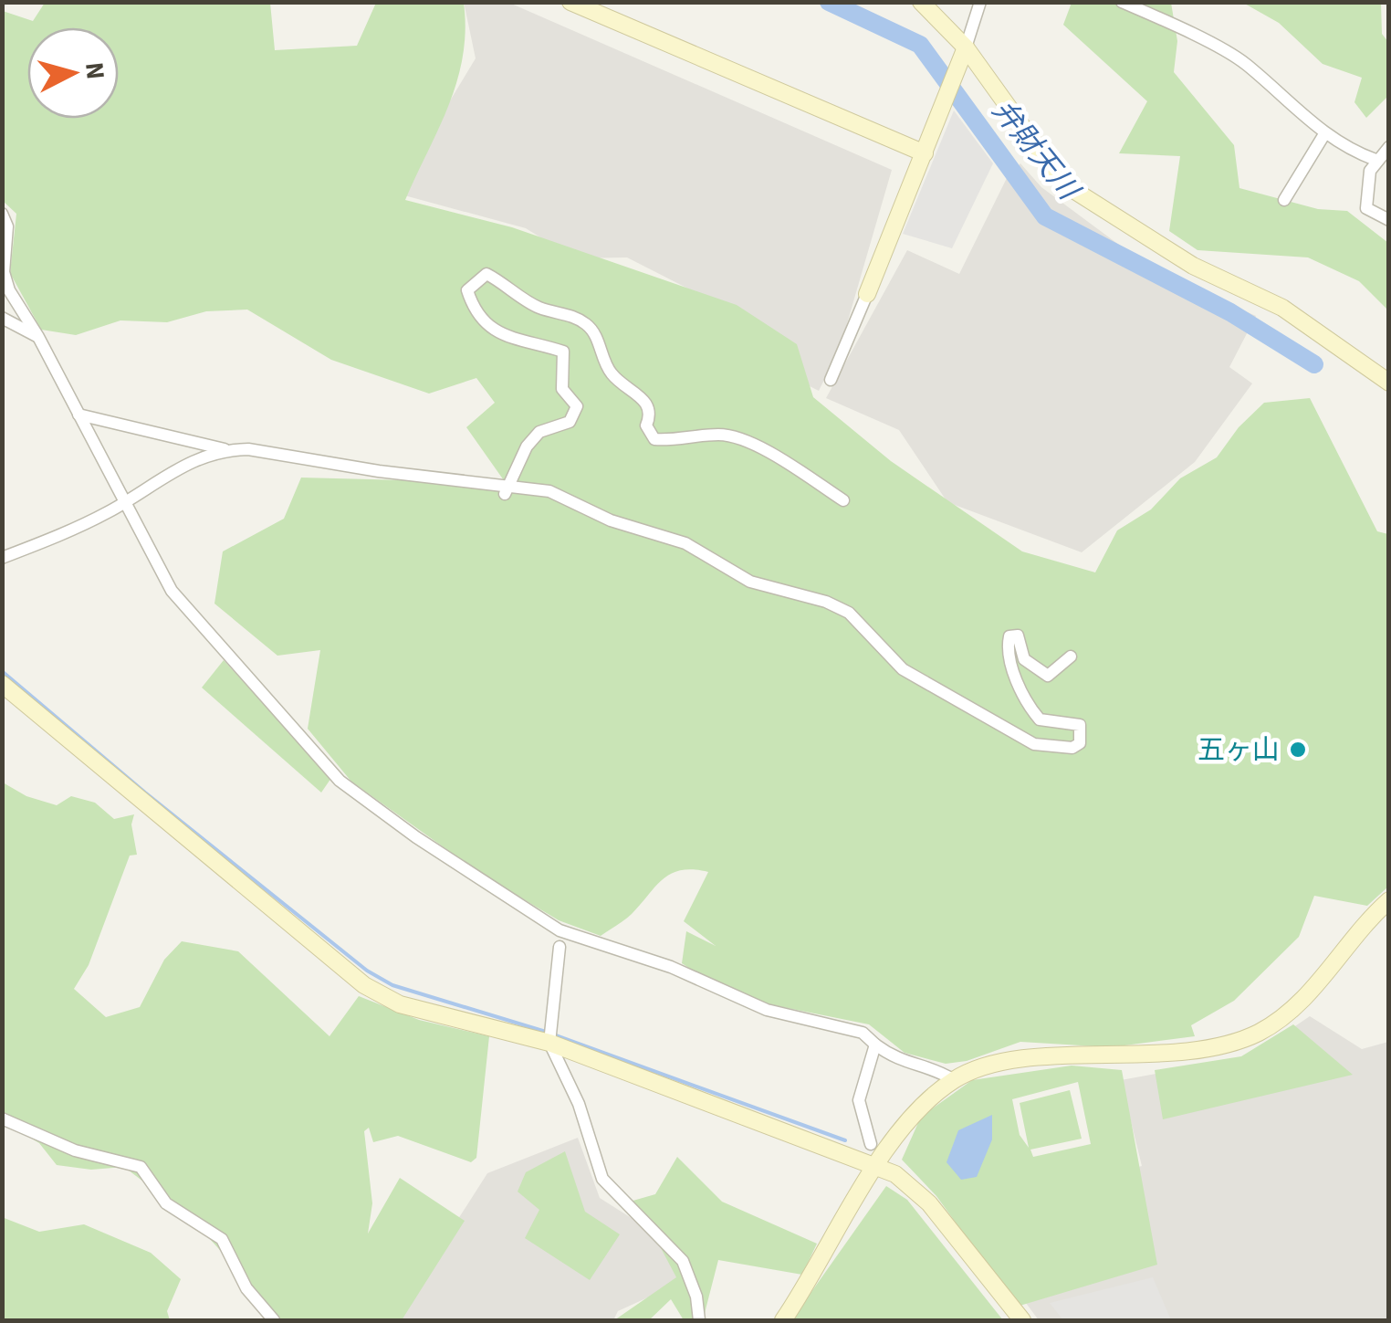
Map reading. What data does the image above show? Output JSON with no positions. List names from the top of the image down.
{
  "water": ["弁財天川"],
  "places": ["五ヶ山"],
  "north": "right"
}
